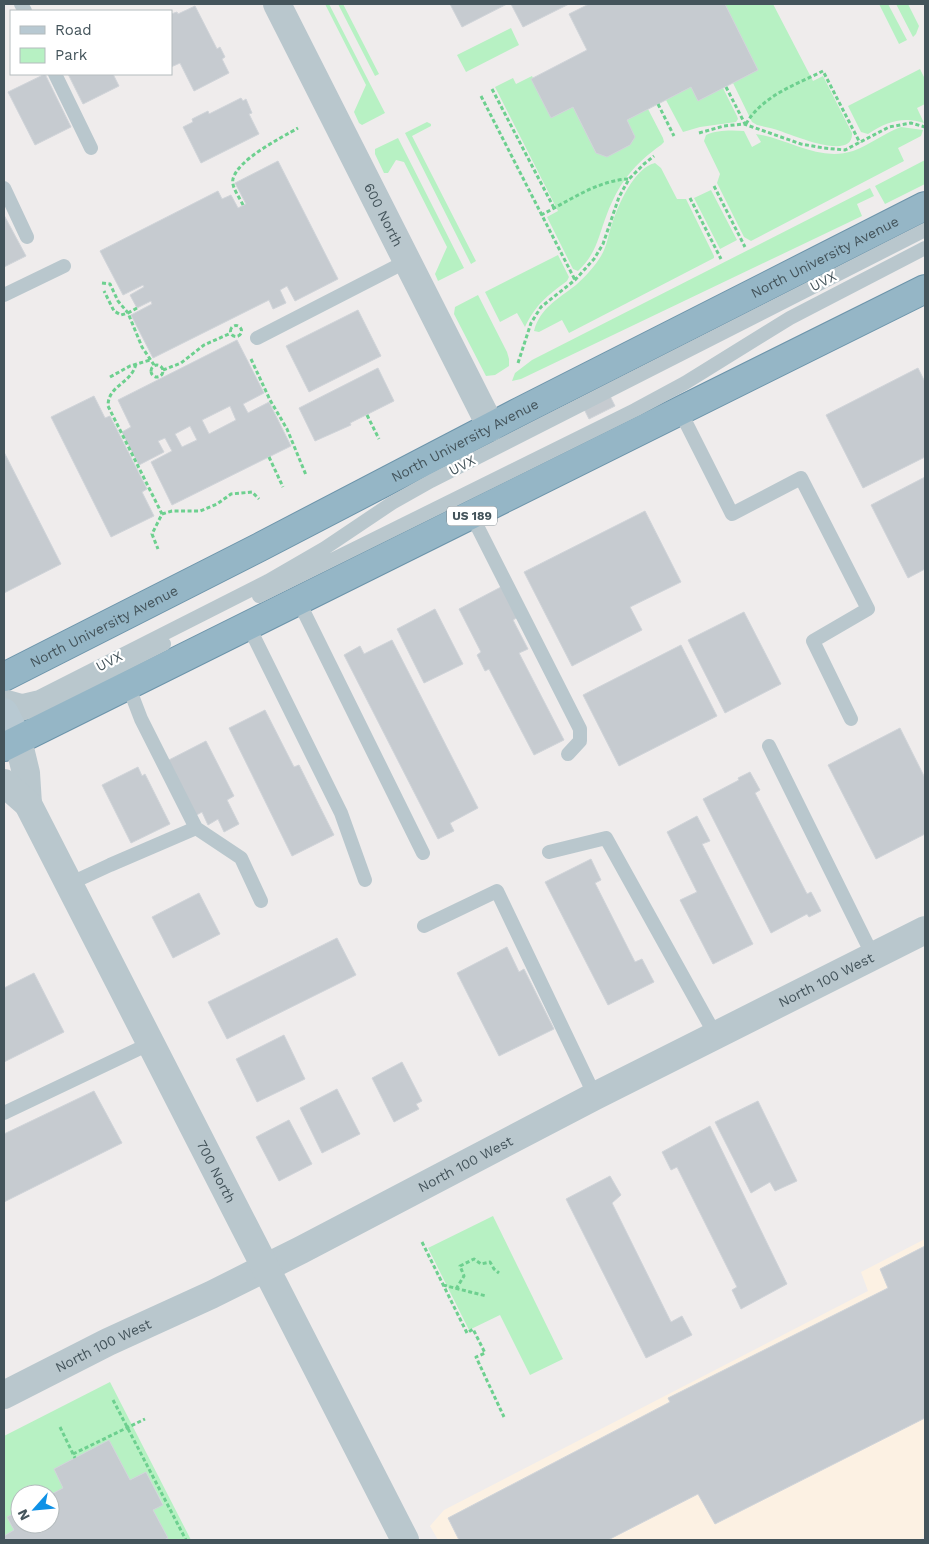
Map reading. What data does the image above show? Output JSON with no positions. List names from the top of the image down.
{
  "streets": {
    "highway": ["North University Avenue", "US 189"],
    "main road": ["700 North"],
    "street": ["600 North", "North 100 West"],
    "lane": ["UVX"]
  },
  "crossings": [
    ["600 North", "North University Avenue"],
    ["UVX", "700 North"],
    ["US 189", "700 North"],
    ["North 100 West", "700 North"]
  ],
  "legend": ["Road", "Park"],
  "north": "bottom left"
}
